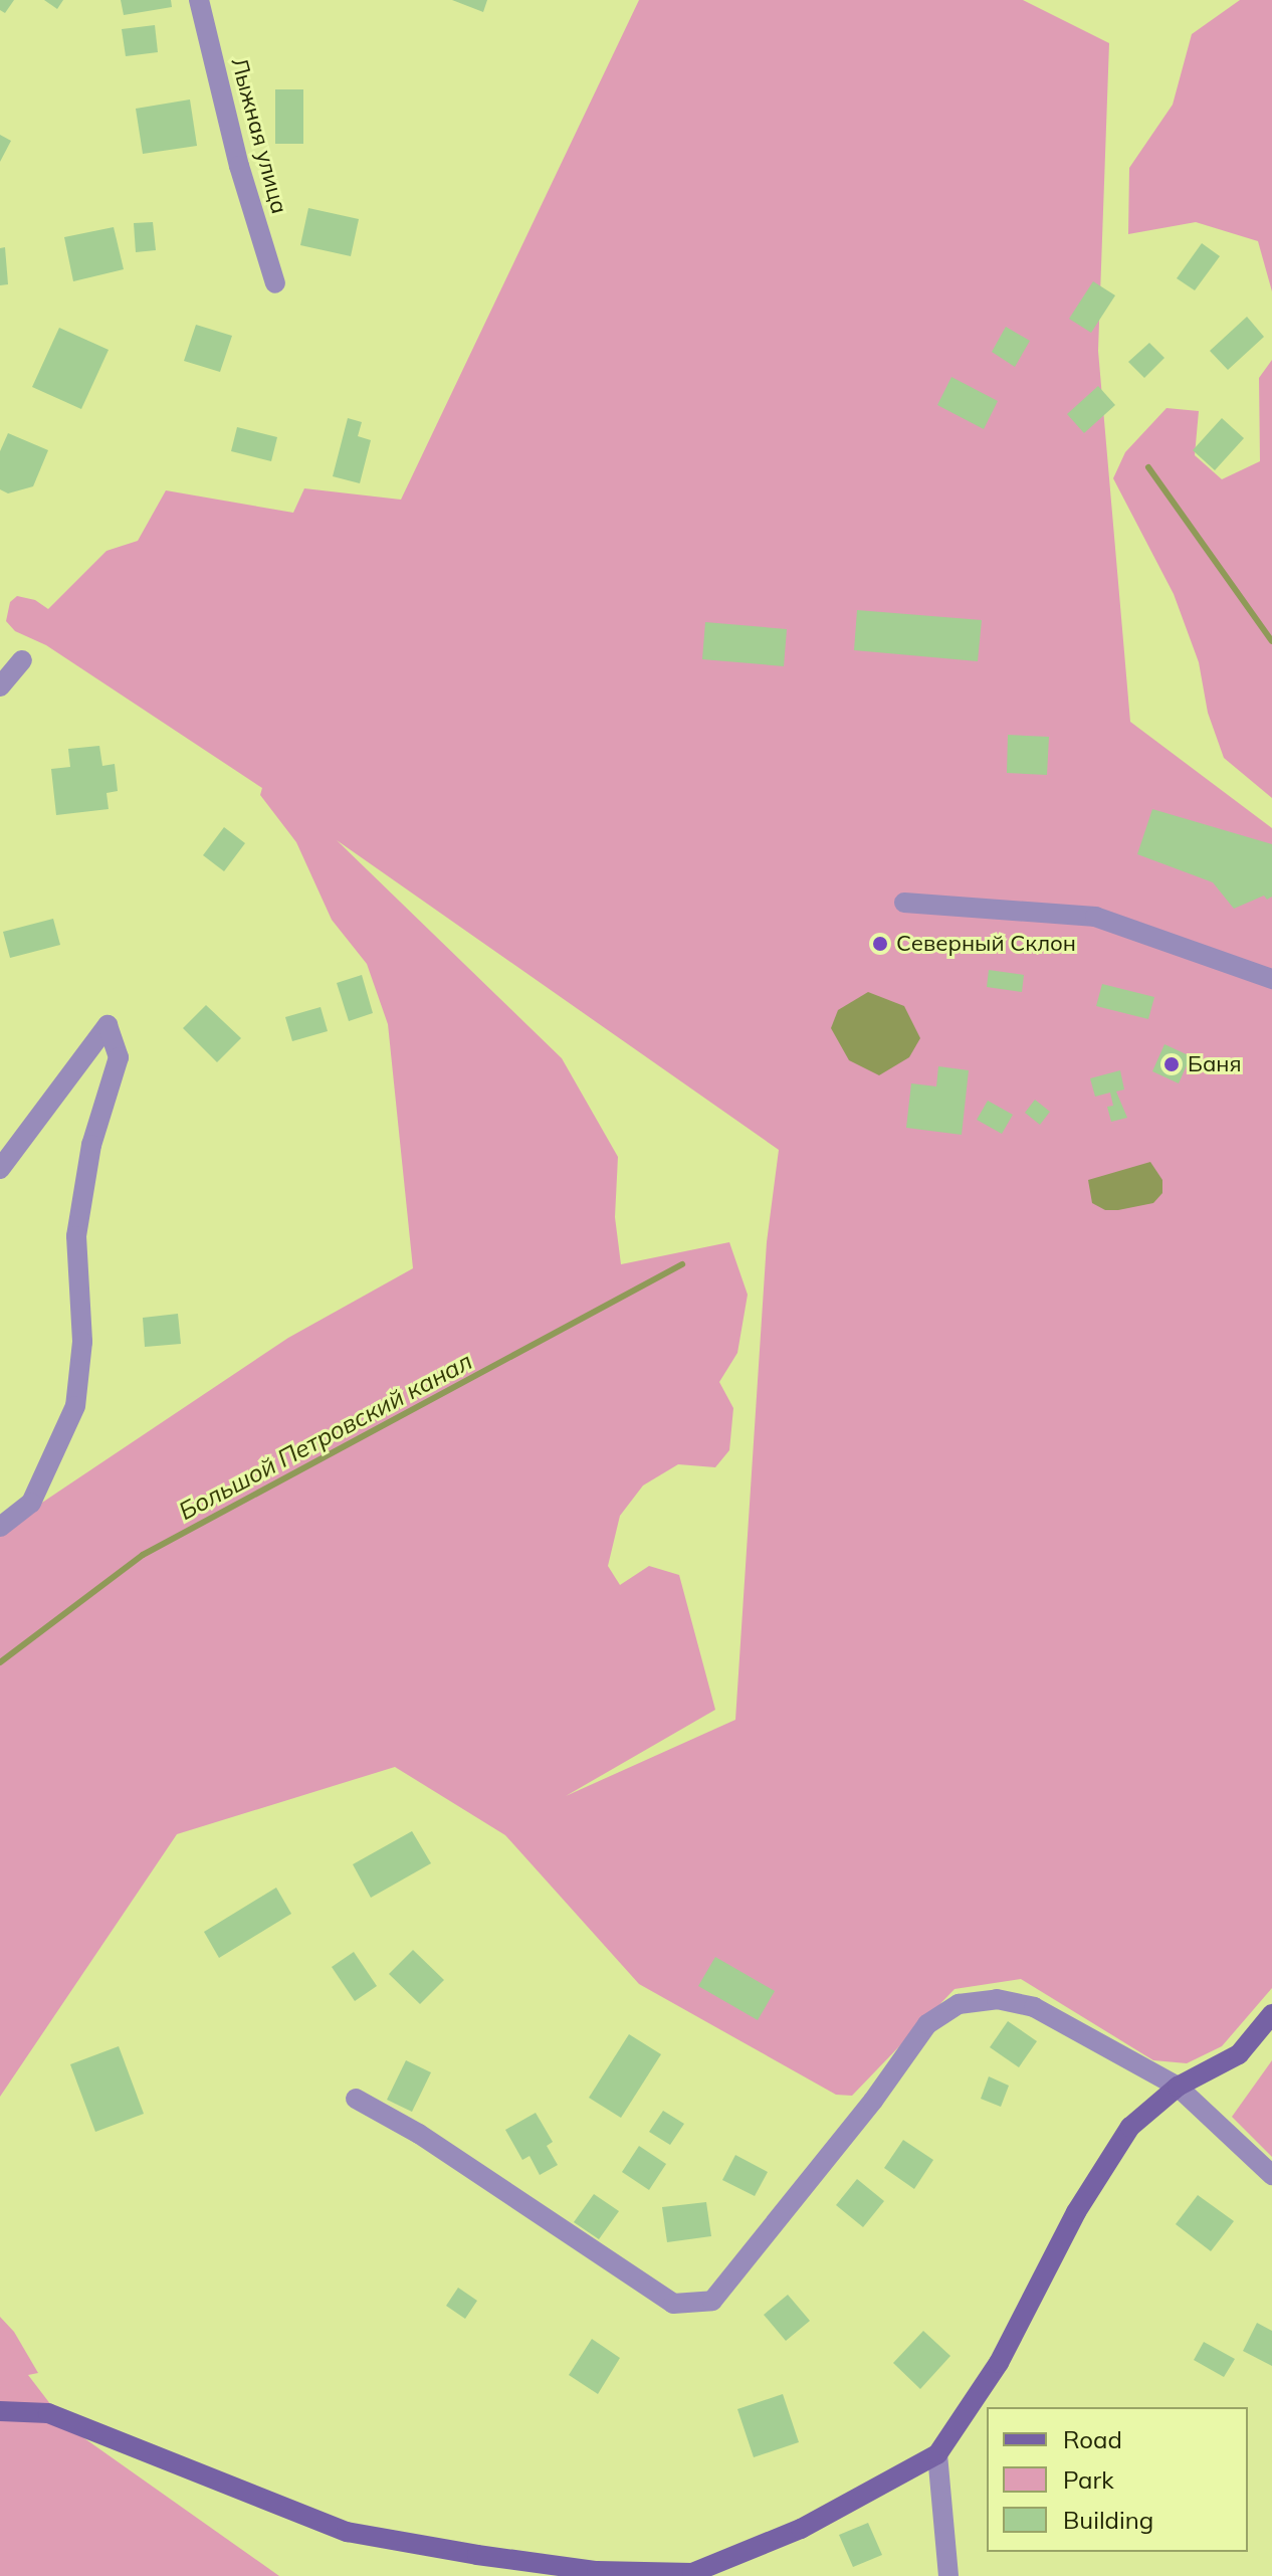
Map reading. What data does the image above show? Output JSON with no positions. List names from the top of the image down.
{
  "streets": {
    "street": ["Лыжная улица"]
  },
  "water": ["Большой Петровский канал"],
  "places": ["Северный Склон", "Баня"],
  "legend": ["Road", "Park", "Building"]
}
